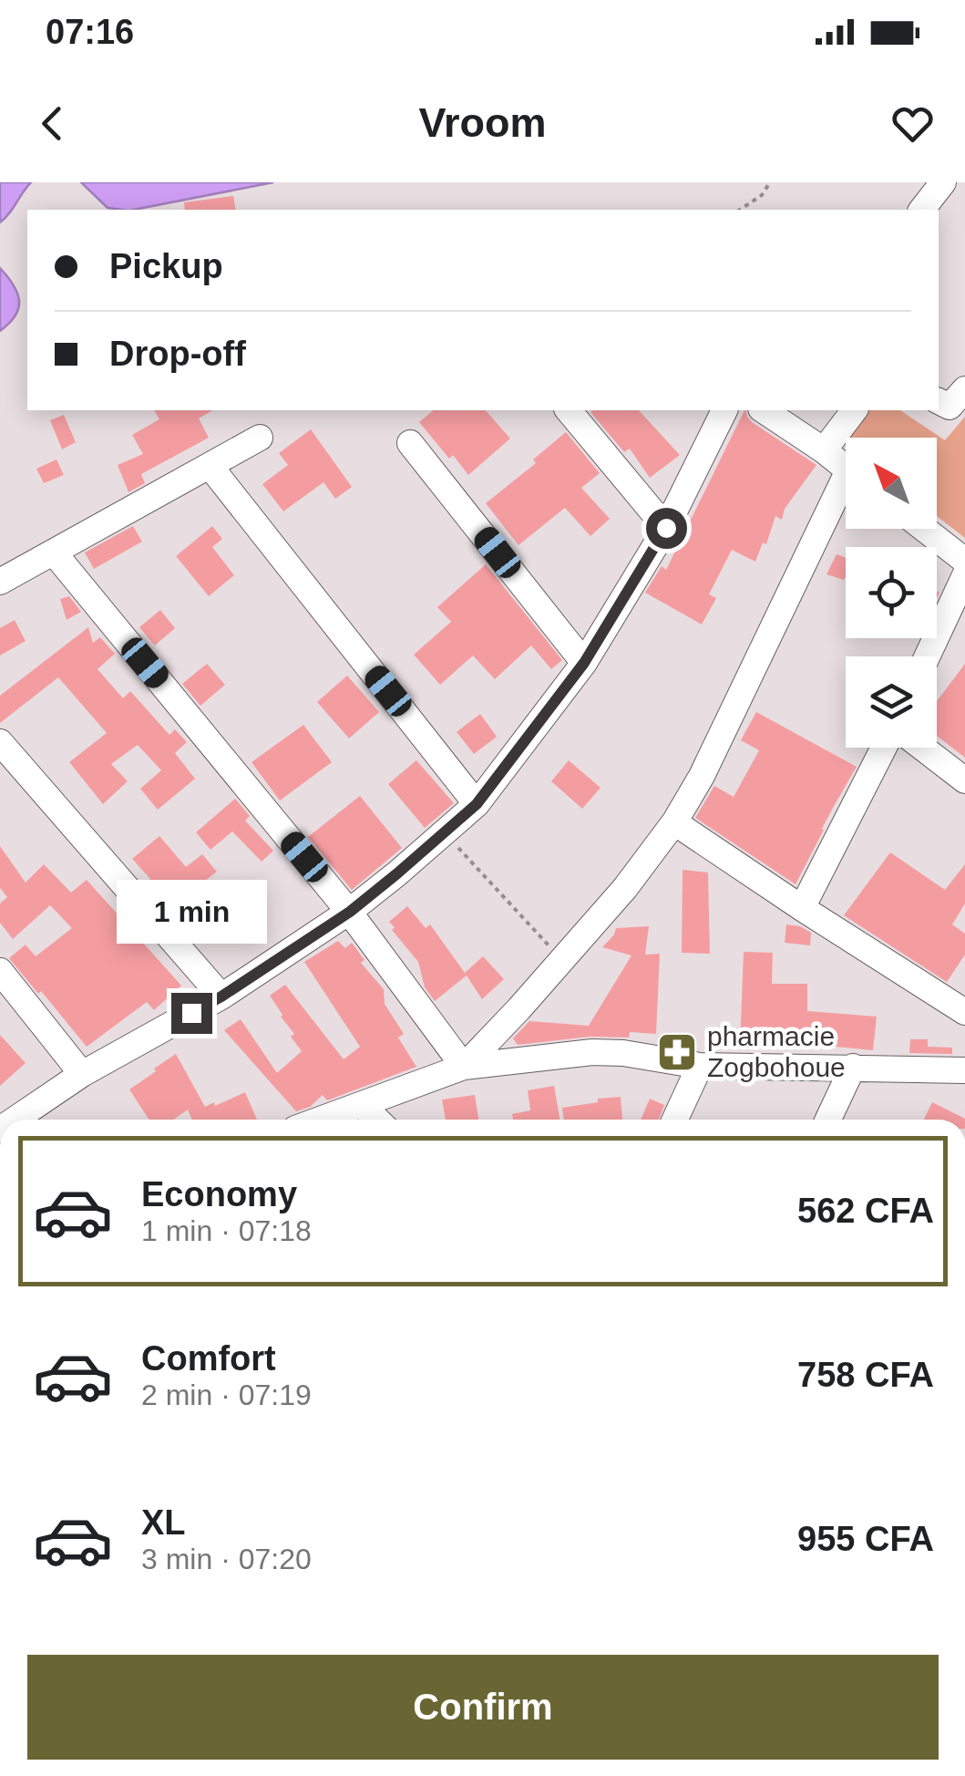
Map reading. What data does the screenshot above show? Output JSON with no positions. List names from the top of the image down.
{
  "places": {
    "pharmacy": ["pharmacie Zogbohoue"]
  },
  "north": "top left",
  "page": {
    "status": "07:16",
    "header": "Vroom",
    "banner": ["Pickup", "Drop-off"],
    "bubble": "1 min",
    "list": [
      {
        "name": "Economy",
        "note": "1 min · 07:18",
        "value": "562 CFA"
      },
      {
        "name": "Comfort",
        "note": "2 min · 07:19",
        "value": "758 CFA"
      },
      {
        "name": "XL",
        "note": "3 min · 07:20",
        "value": "955 CFA"
      }
    ],
    "buttons": "Confirm"
  }
}
